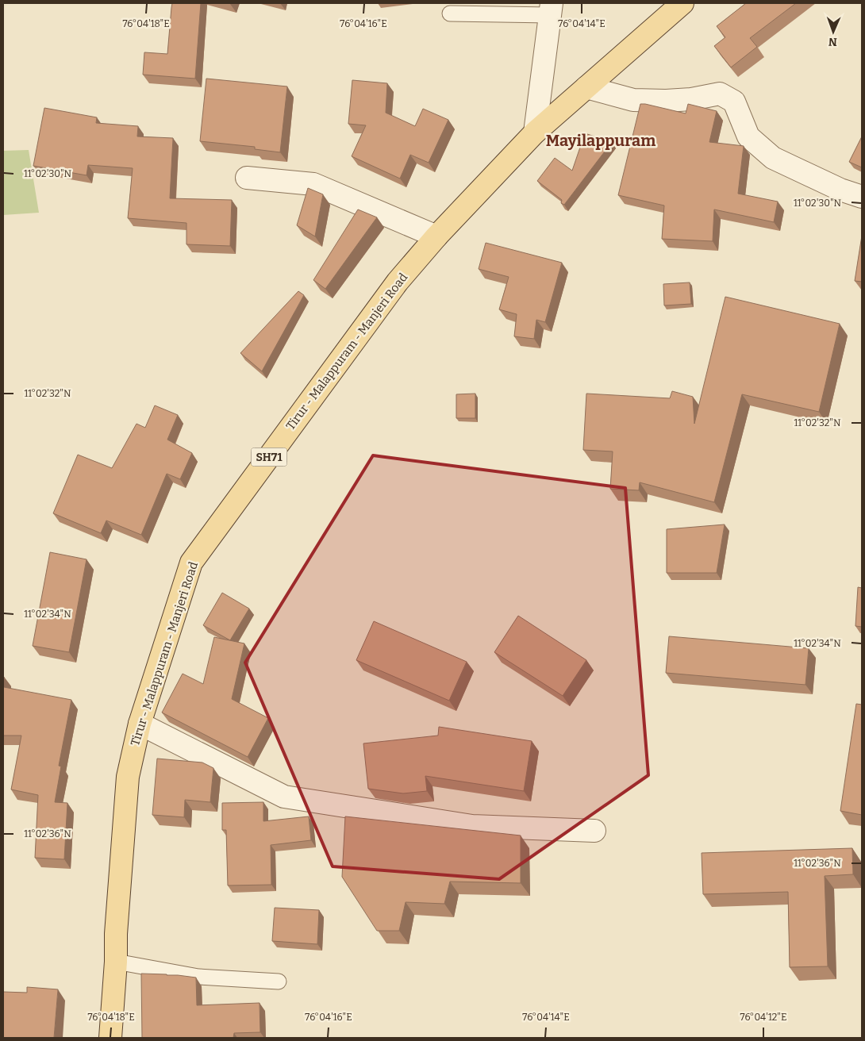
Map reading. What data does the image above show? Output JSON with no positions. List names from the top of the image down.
{
  "streets": {
    "main road": ["Tirur - Malappuram - Manjeri Road", "SH71"]
  },
  "districts": ["Mayilappuram"],
  "north": "bottom",
  "coordinates": [
    "76°04'18\"E",
    "76°04'16\"E",
    "76°04'14\"E",
    "11°02'30\"N",
    "11°02'32\"N",
    "11°02'34\"N",
    "11°02'36\"N",
    "76°04'12\"E"
  ]
}
